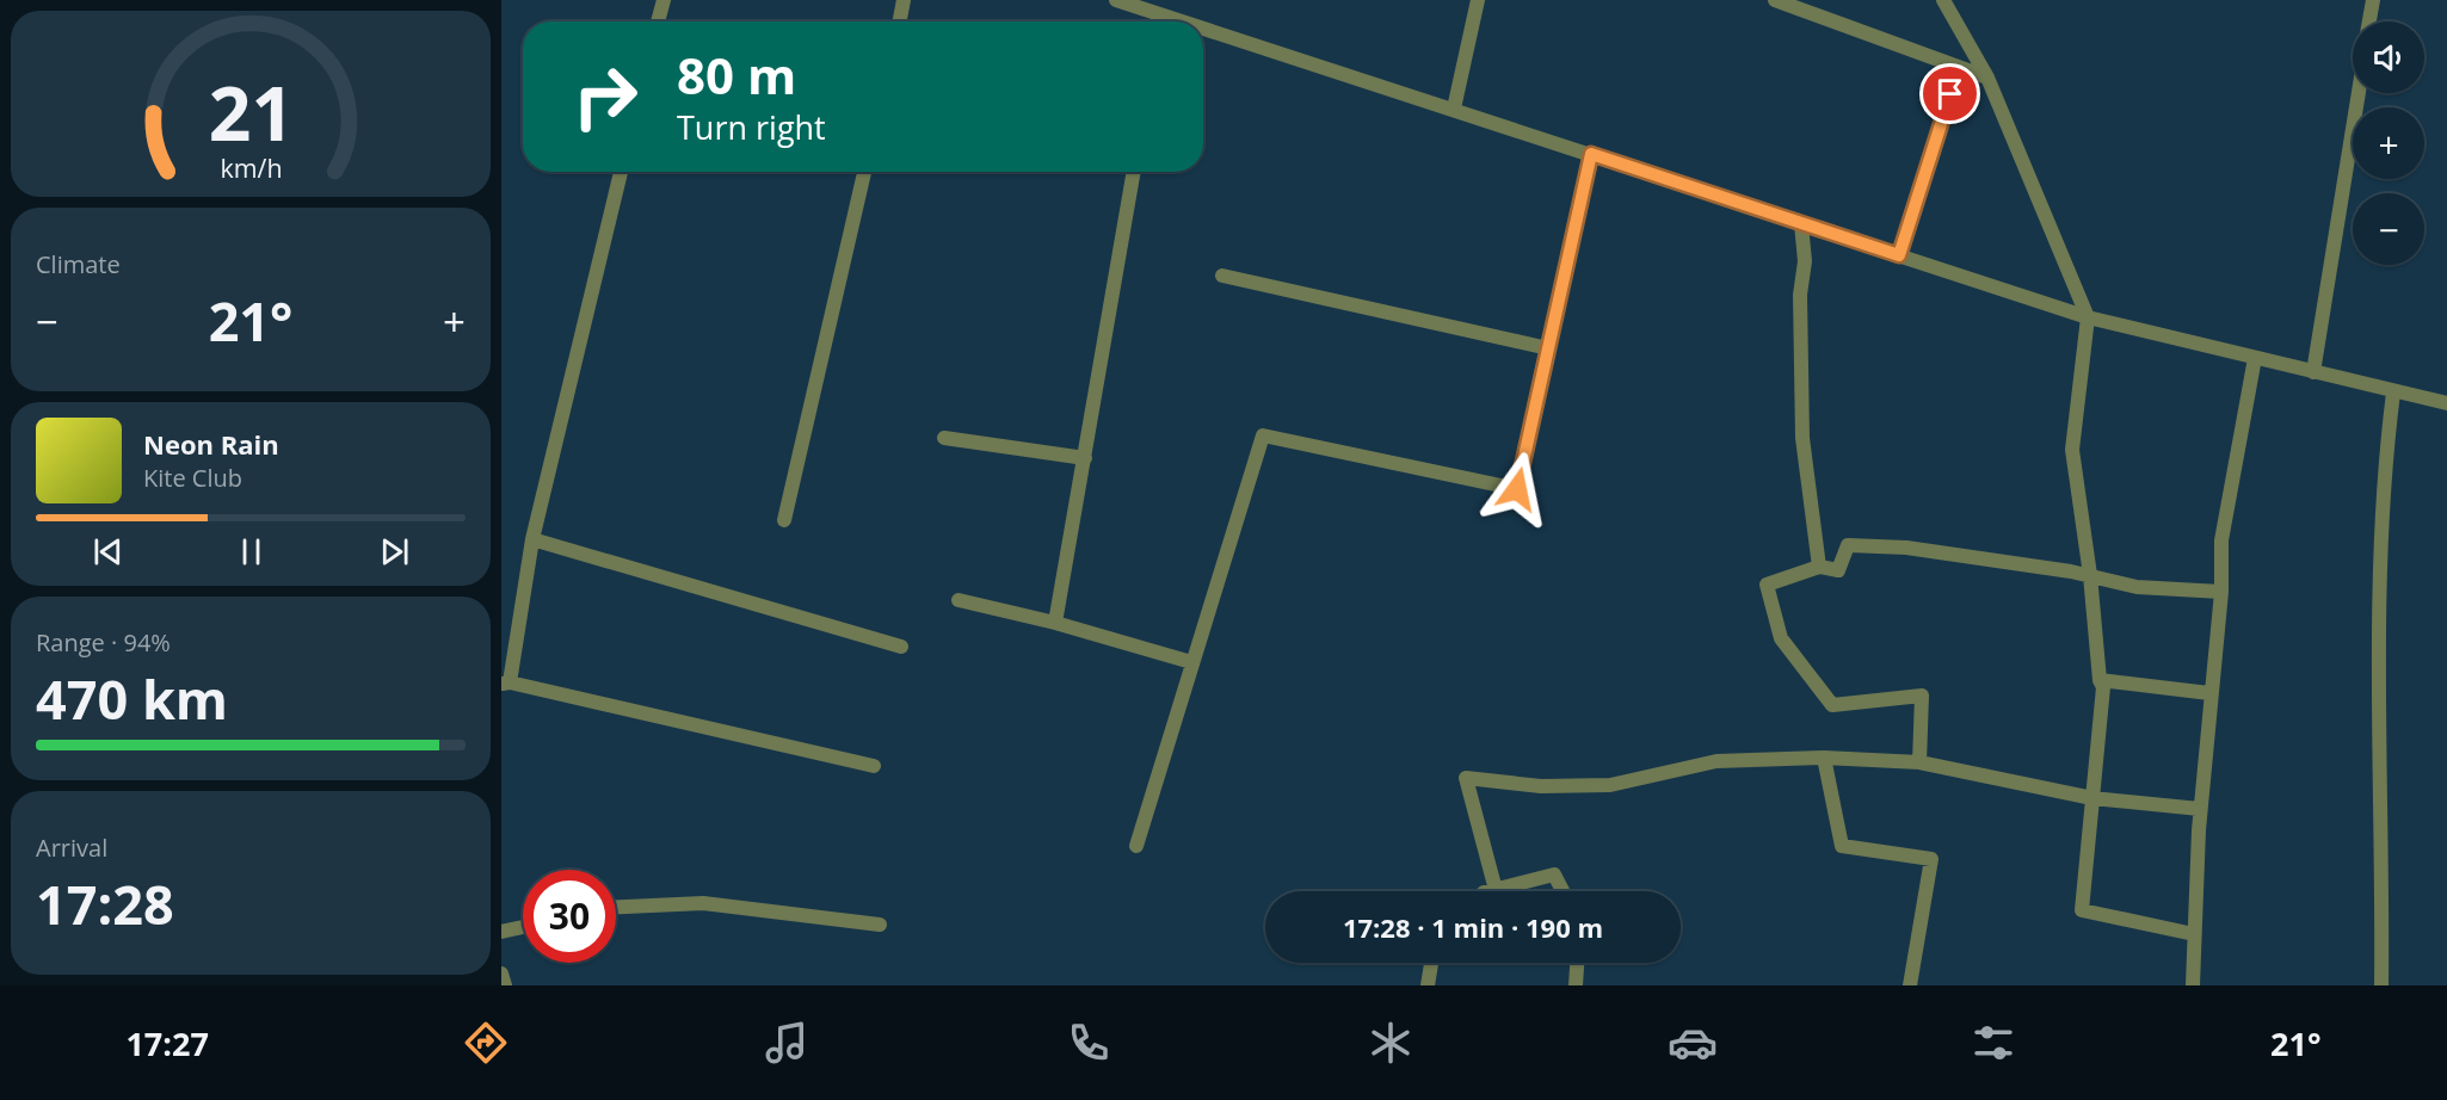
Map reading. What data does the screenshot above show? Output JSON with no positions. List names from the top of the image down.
{
  "page": {
    "map_buttons": ["+", "−"],
    "turn": ["80 m", "Turn right"],
    "tile": [
      "Climate",
      ["Range · 94%", "470 km"],
      ["Arrival", "17:28"]
    ],
    "heat": ["−", "21°", "+"],
    "song": ["Neon Rain", "Kite Club"],
    "limit": "30",
    "trip": "17:28 · 1 min · 190 m",
    "tabs": ["17:27", "21°"],
    "gauge": ["21", "km/h"]
  }
}
